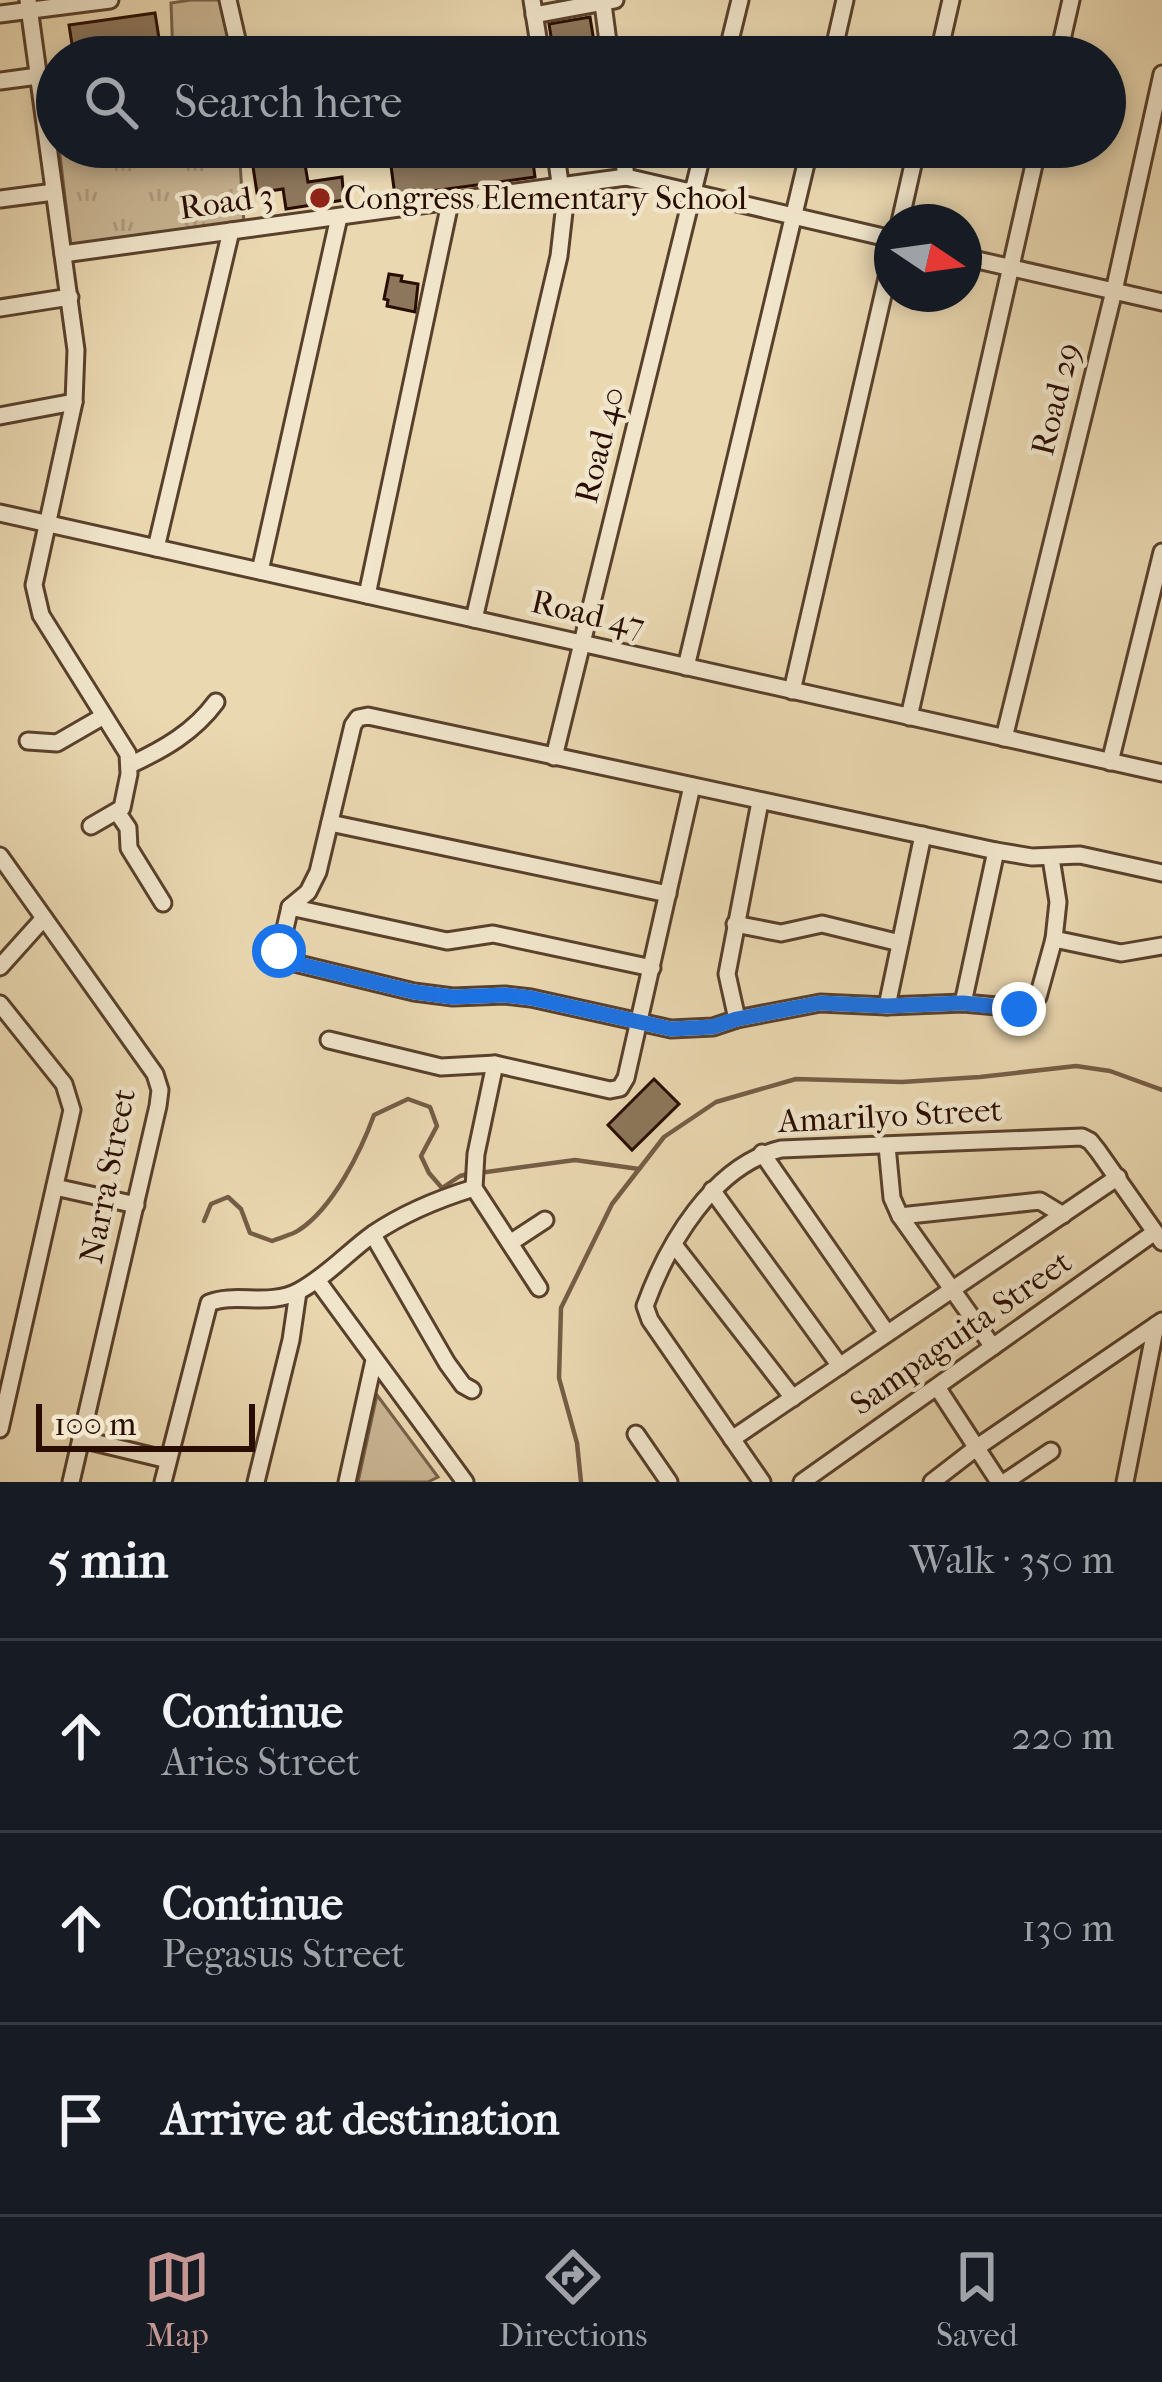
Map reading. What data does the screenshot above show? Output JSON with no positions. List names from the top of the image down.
{
  "streets": {
    "street": [
      "Road 3",
      "Road 29",
      "Road 40",
      "Road 47",
      "Amarilyo Street",
      "Narra Street",
      "Sampaguita Street"
    ]
  },
  "crossings": [
    ["Road 3", "Road 40"],
    ["Road 29", "Road 47"],
    ["Road 40", "Road 47"],
    ["Amarilyo Street", "Sampaguita Street"]
  ],
  "places": ["Congress Elementary School"],
  "scale_bar": "100 m",
  "north": "right",
  "page": {
    "search": "Search here",
    "scale": "100 m",
    "heading": ["5 min", "Walk · 350 m"],
    "list": [
      ["Continue", "Aries Street", "220 m"],
      ["Continue", "Pegasus Street", "130 m"],
      "Arrive at destination"
    ],
    "nav": ["Map", "Directions", "Saved"]
  }
}
